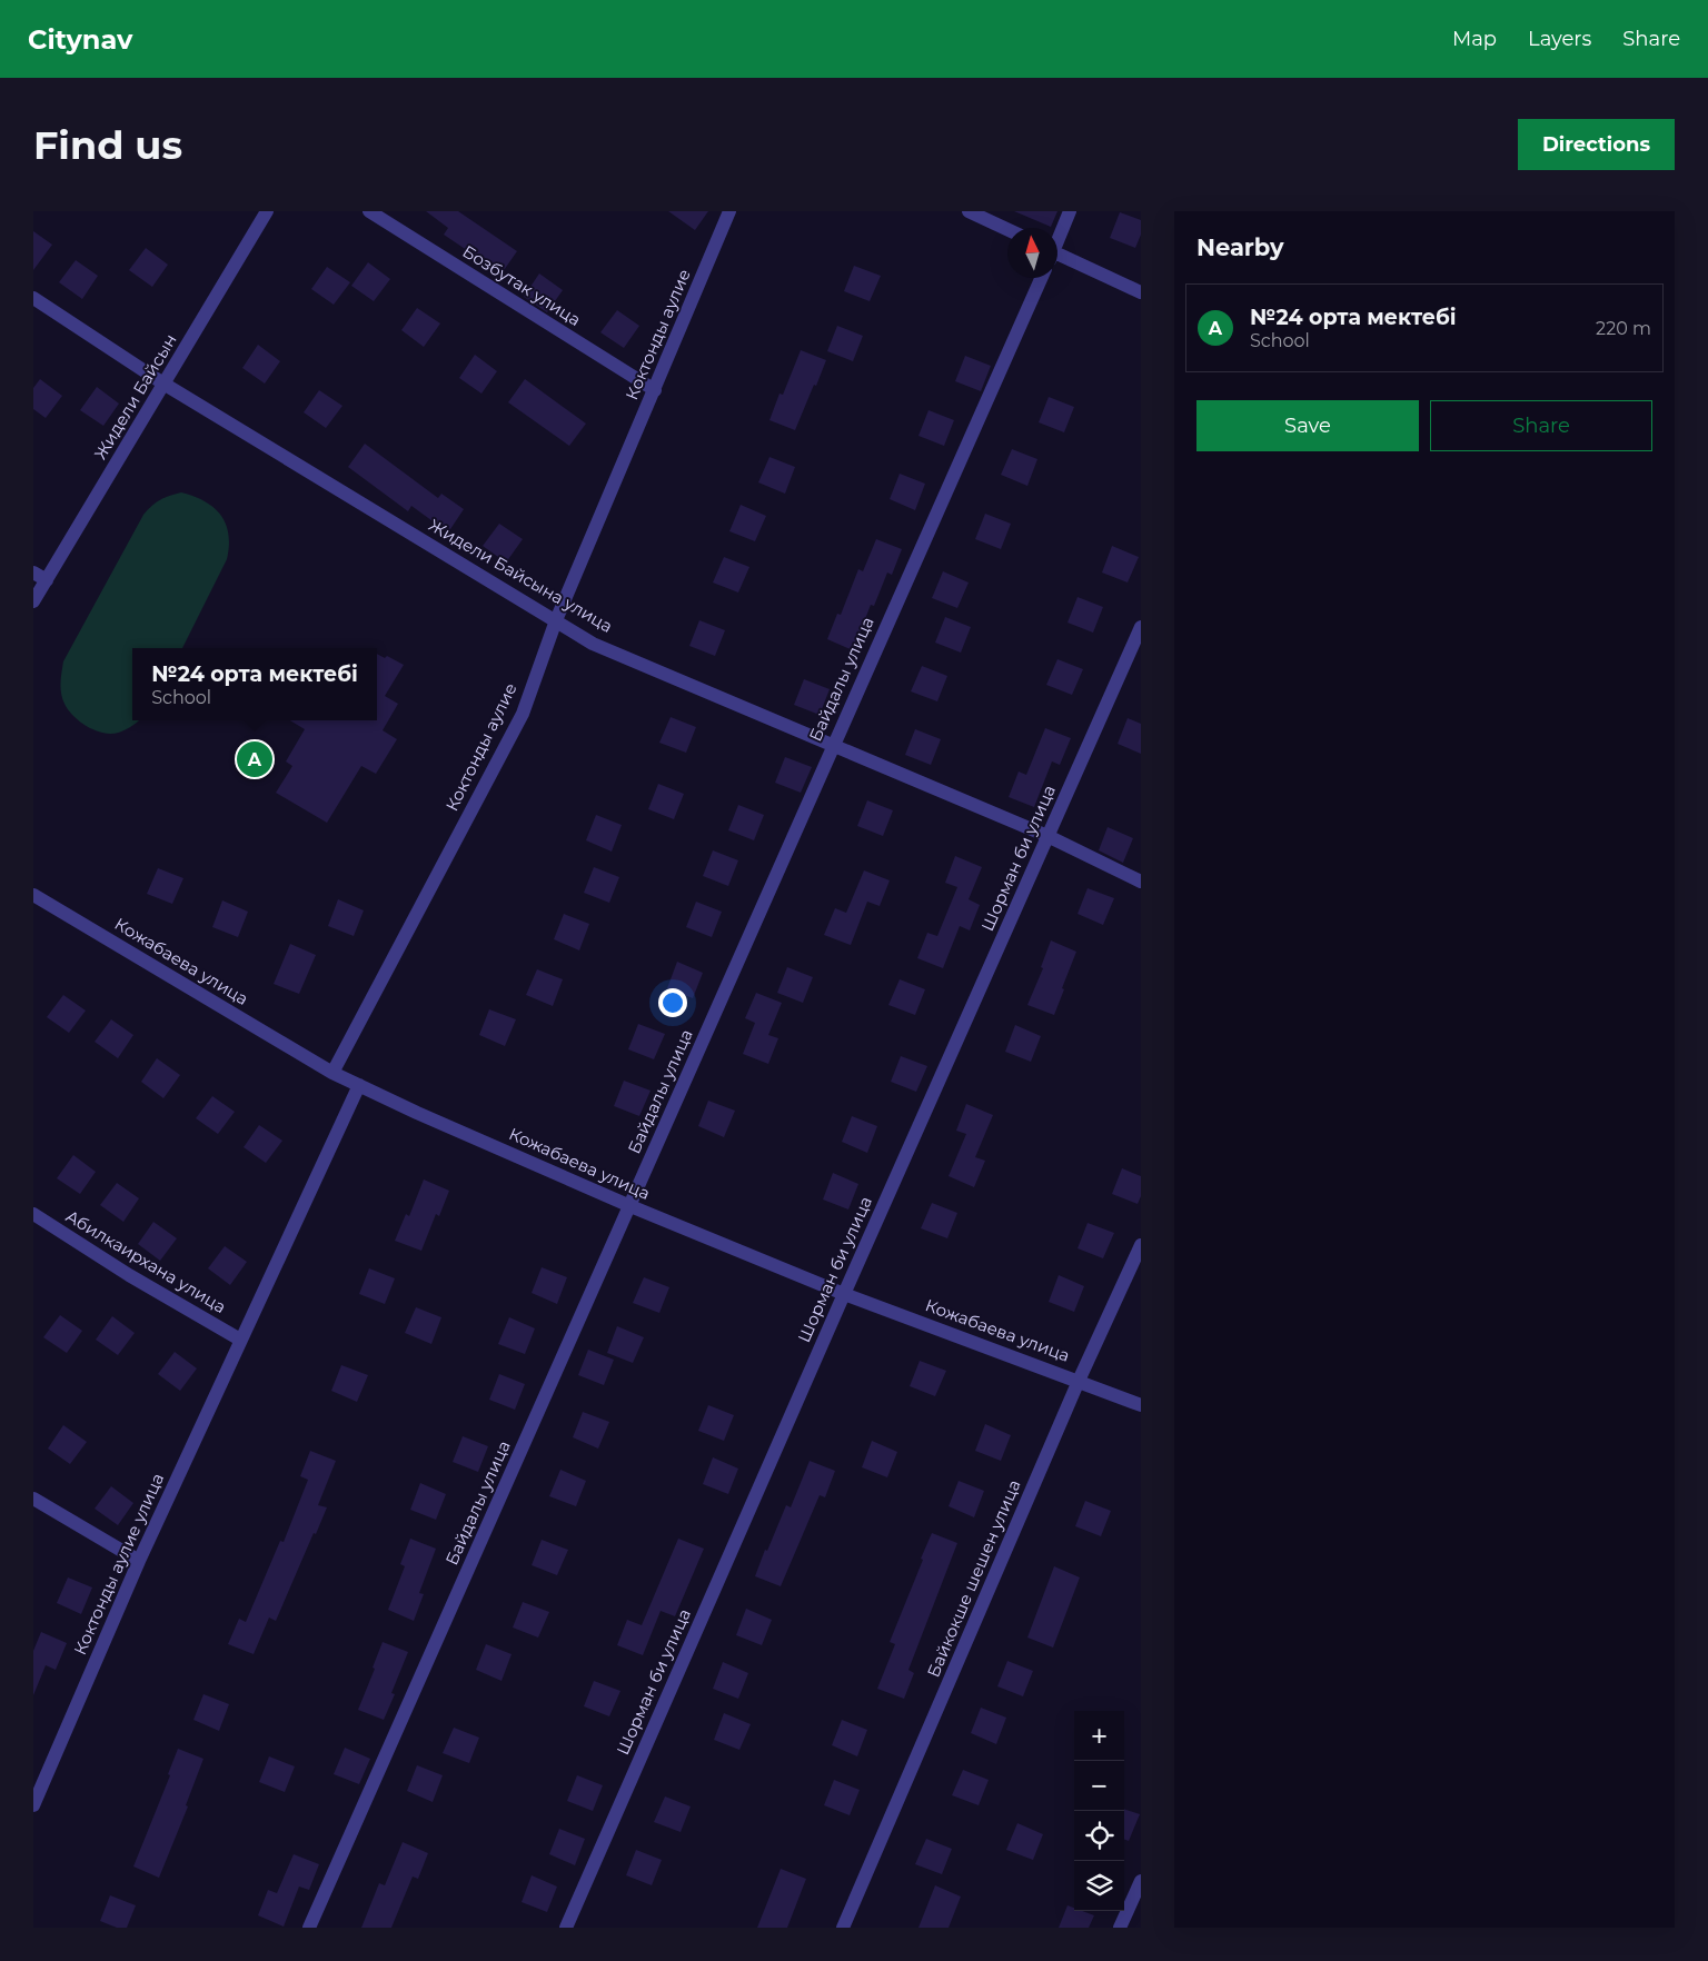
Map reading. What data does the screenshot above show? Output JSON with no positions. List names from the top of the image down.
{
  "streets": {
    "street": [
      "Бозбутак улица",
      "Коктонды аулие",
      "Жидели Байсын",
      "Жидели Байсына улица",
      "Байдалы улица",
      "Шорман би улица",
      "Кожабаева улица",
      "Абилкаирхана улица",
      "Коктонды аулие улица",
      "Байкокше шешен улица"
    ]
  },
  "crossings": [
    ["Бозбутак улица", "Коктонды аулие"],
    ["Коктонды аулие", "Жидели Байсына улица"],
    ["Коктонды аулие", "Кожабаева улица"],
    ["Жидели Байсын", "Жидели Байсына улица"],
    ["Жидели Байсына улица", "Байдалы улица"],
    ["Жидели Байсына улица", "Шорман би улица"],
    ["Байдалы улица", "Кожабаева улица"],
    ["Шорман би улица", "Кожабаева улица"],
    ["Кожабаева улица", "Коктонды аулие улица"],
    ["Кожабаева улица", "Байкокше шешен улица"],
    ["Абилкаирхана улица", "Коктонды аулие улица"]
  ],
  "north": "top",
  "page": {
    "header": "Citynav",
    "nav": ["Map", "Layers", "Share"],
    "buttons": [
      "Directions",
      ["Save", "Share"]
    ],
    "title": "Find us",
    "heading": "Nearby",
    "list": [
      {
        "mark": "A",
        "name": "№24 орта мектебі",
        "note": "School",
        "value": "220 m"
      }
    ],
    "popup": ["№24 орта мектебі", "School"],
    "pins": "A",
    "map_buttons": ["+", "−"]
  }
}
